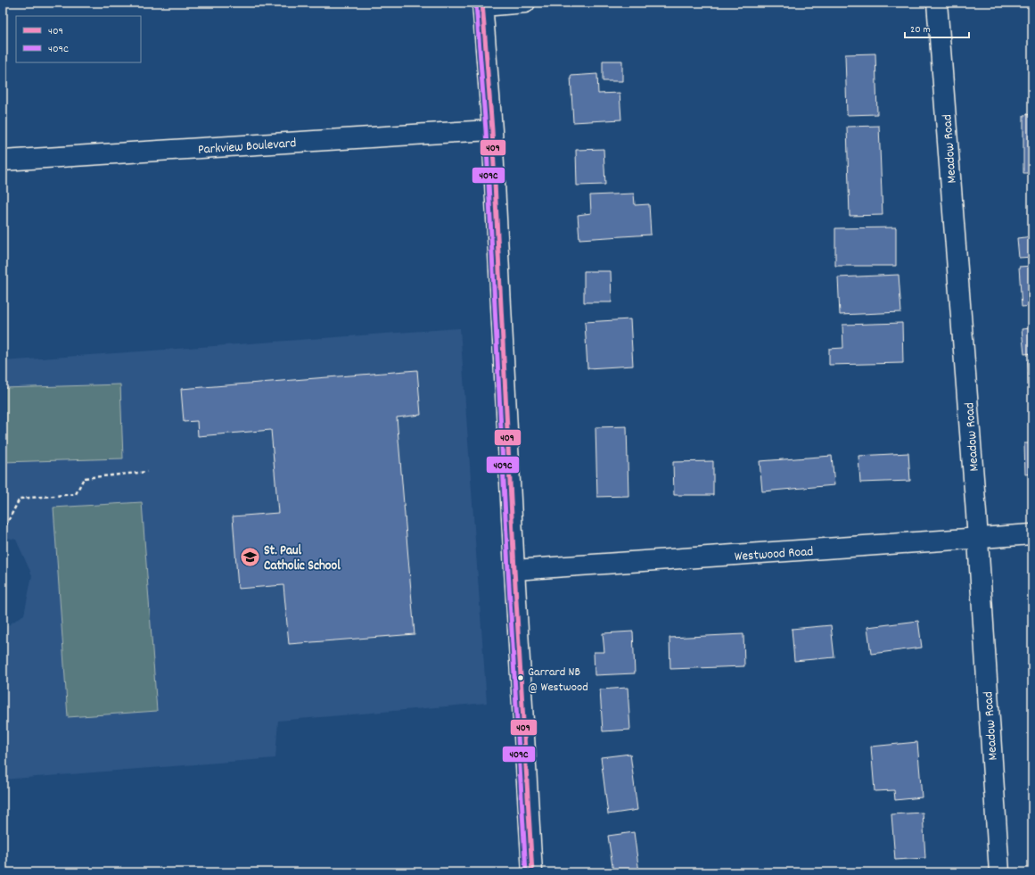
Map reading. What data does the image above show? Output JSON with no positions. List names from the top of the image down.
{
  "streets": {
    "street": ["Parkview Boulevard", "Meadow Road", "Westwood Road"]
  },
  "crossings": [
    ["Meadow Road", "Westwood Road"]
  ],
  "places": {
    "school or university": ["St. Paul Catholic School"],
    "other": ["Garrard NB @ Westwood"]
  },
  "lines": ["transit line 409", "transit line 409C"],
  "legend": ["409", "409C"],
  "scale_bar": "20 m"
}
